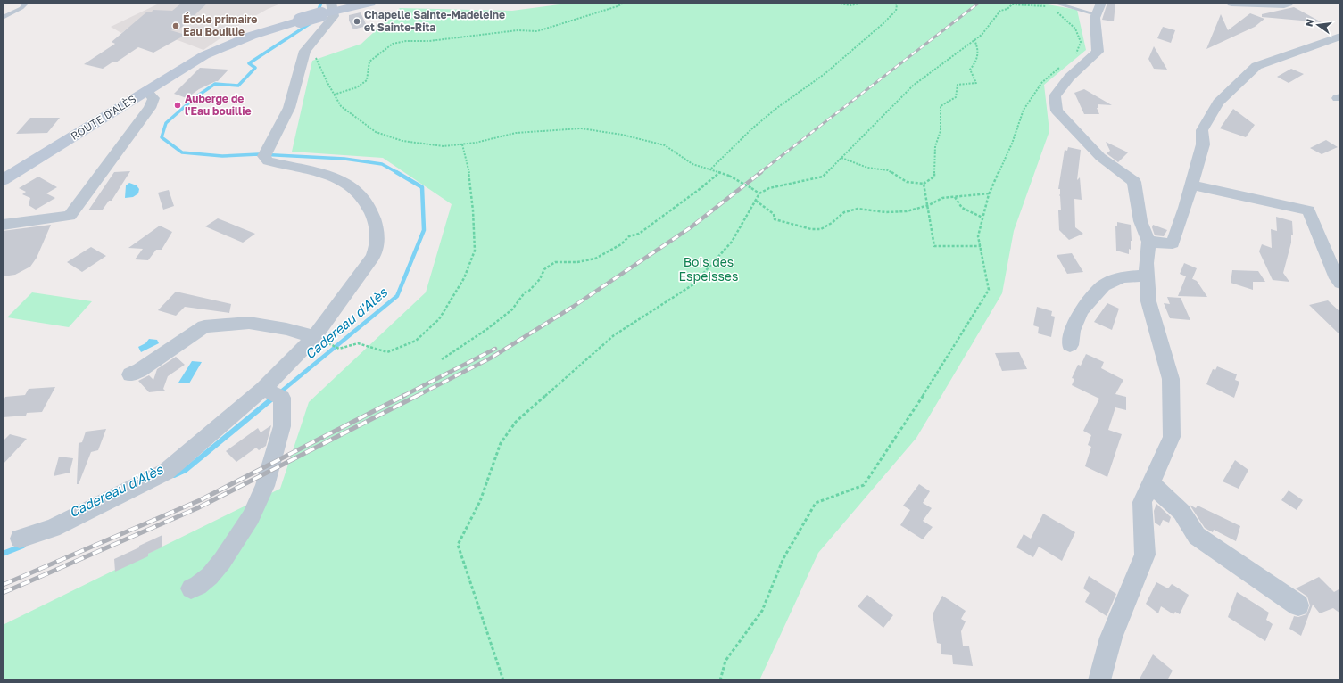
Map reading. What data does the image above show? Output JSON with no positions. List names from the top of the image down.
{
  "streets": {
    "main road": ["ROUTE D'ALÈS"]
  },
  "water": ["Cadereau d'Alès"],
  "parks": ["Bois des Espeisses"],
  "places": ["Chapelle Sainte-Madeleine et Sainte-Rita", "École primaire Eau Bouillie", "Auberge de l'Eau bouillie"],
  "north": "left"
}
